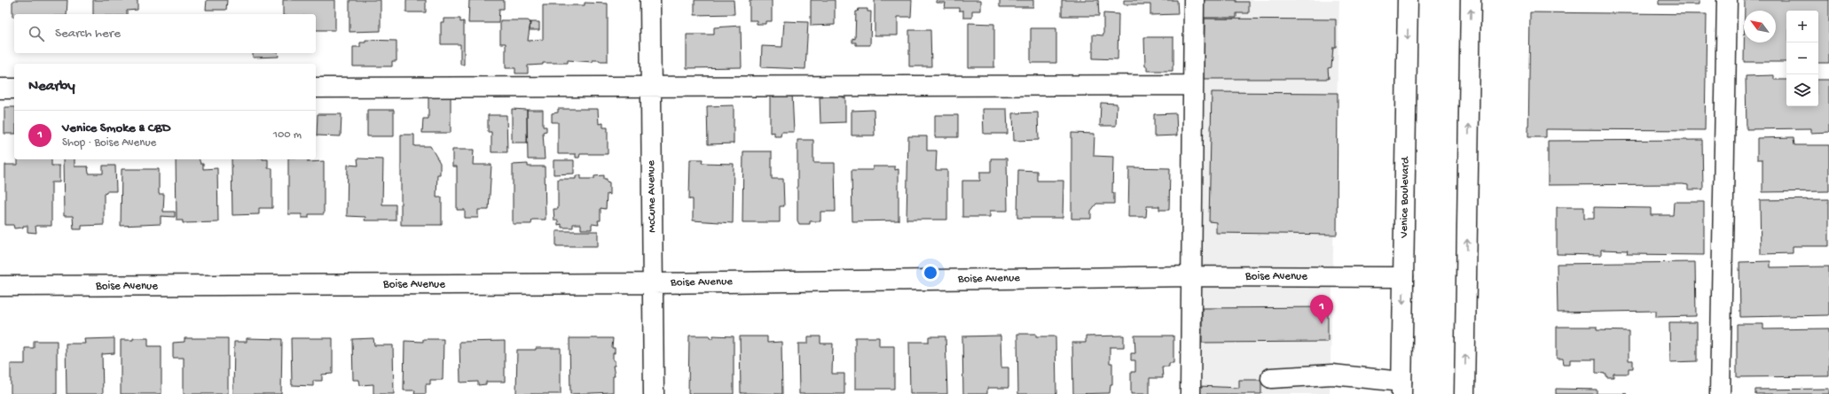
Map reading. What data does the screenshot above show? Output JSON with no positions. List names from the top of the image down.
{
  "streets": {
    "street": ["McCune Avenue", "Venice Boulevard", "Boise Avenue"]
  },
  "crossings": [
    ["McCune Avenue", "Boise Avenue"],
    ["Venice Boulevard", "Boise Avenue"]
  ],
  "north": "top left",
  "page": {
    "map_buttons": ["+", "−"],
    "search": "Search here",
    "heading": "Nearby",
    "list": [
      {
        "mark": "1",
        "name": "Venice Smoke & CBD",
        "note": "Shop · Boise Avenue",
        "value": "100 m"
      }
    ],
    "pins": "1"
  }
}
